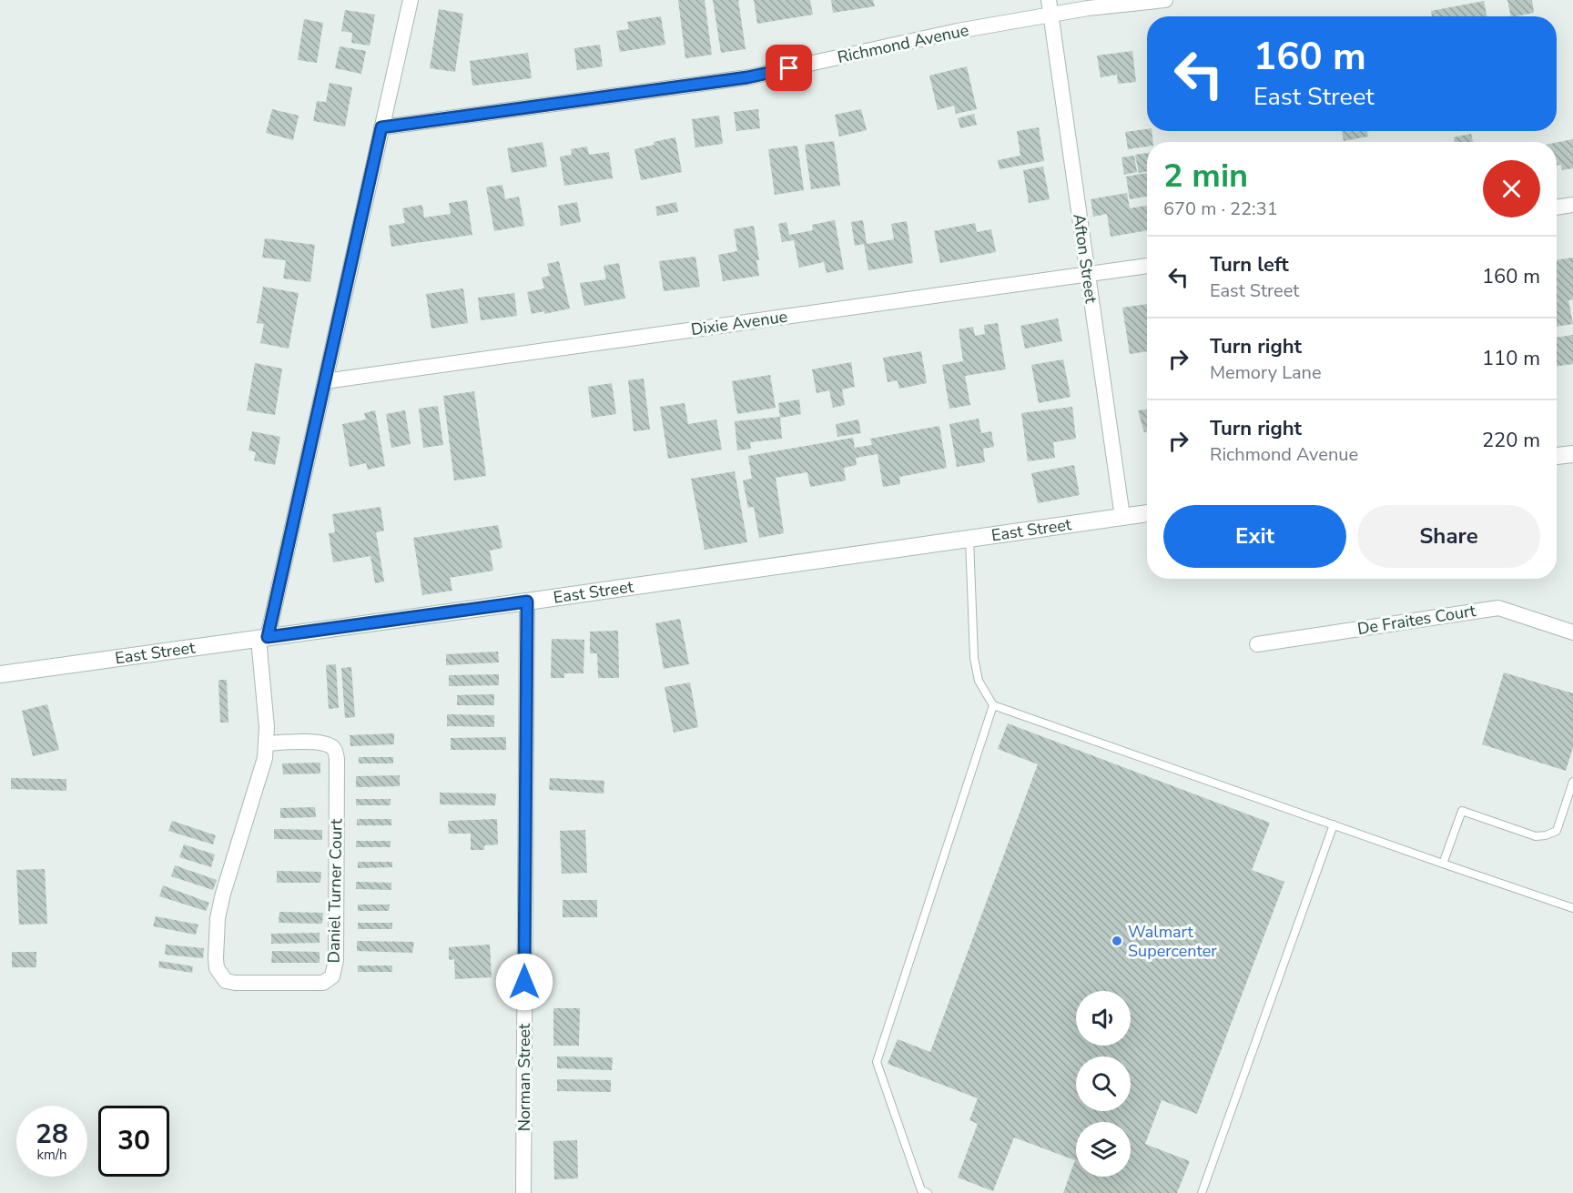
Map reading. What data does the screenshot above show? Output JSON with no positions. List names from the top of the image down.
{
  "streets": {
    "street": [
      "Richmond Avenue",
      "Afton Street",
      "Dixie Avenue",
      "East Street",
      "De Fraites Court",
      "Daniel Turner Court",
      "Norman Street"
    ]
  },
  "crossings": [
    ["Richmond Avenue", "Afton Street"],
    ["Richmond Avenue", "Daniel Turner Court"],
    ["Afton Street", "Dixie Avenue"],
    ["Afton Street", "East Street"],
    ["Dixie Avenue", "Daniel Turner Court"],
    ["East Street", "Daniel Turner Court"],
    ["East Street", "Norman Street"]
  ],
  "places": ["Walmart Supercenter"],
  "page": {
    "turn": ["160 m", "East Street"],
    "heading": ["2 min", "670 m · 22:31"],
    "list": [
      {
        "name": "Turn left",
        "note": "East Street",
        "value": "160 m"
      },
      {
        "name": "Turn right",
        "note": "Memory Lane",
        "value": "110 m"
      },
      {
        "name": "Turn right",
        "note": "Richmond Avenue",
        "value": "220 m"
      }
    ],
    "buttons": ["Exit", "Share"],
    "speed": "28 km/h",
    "limit": "30"
  }
}
